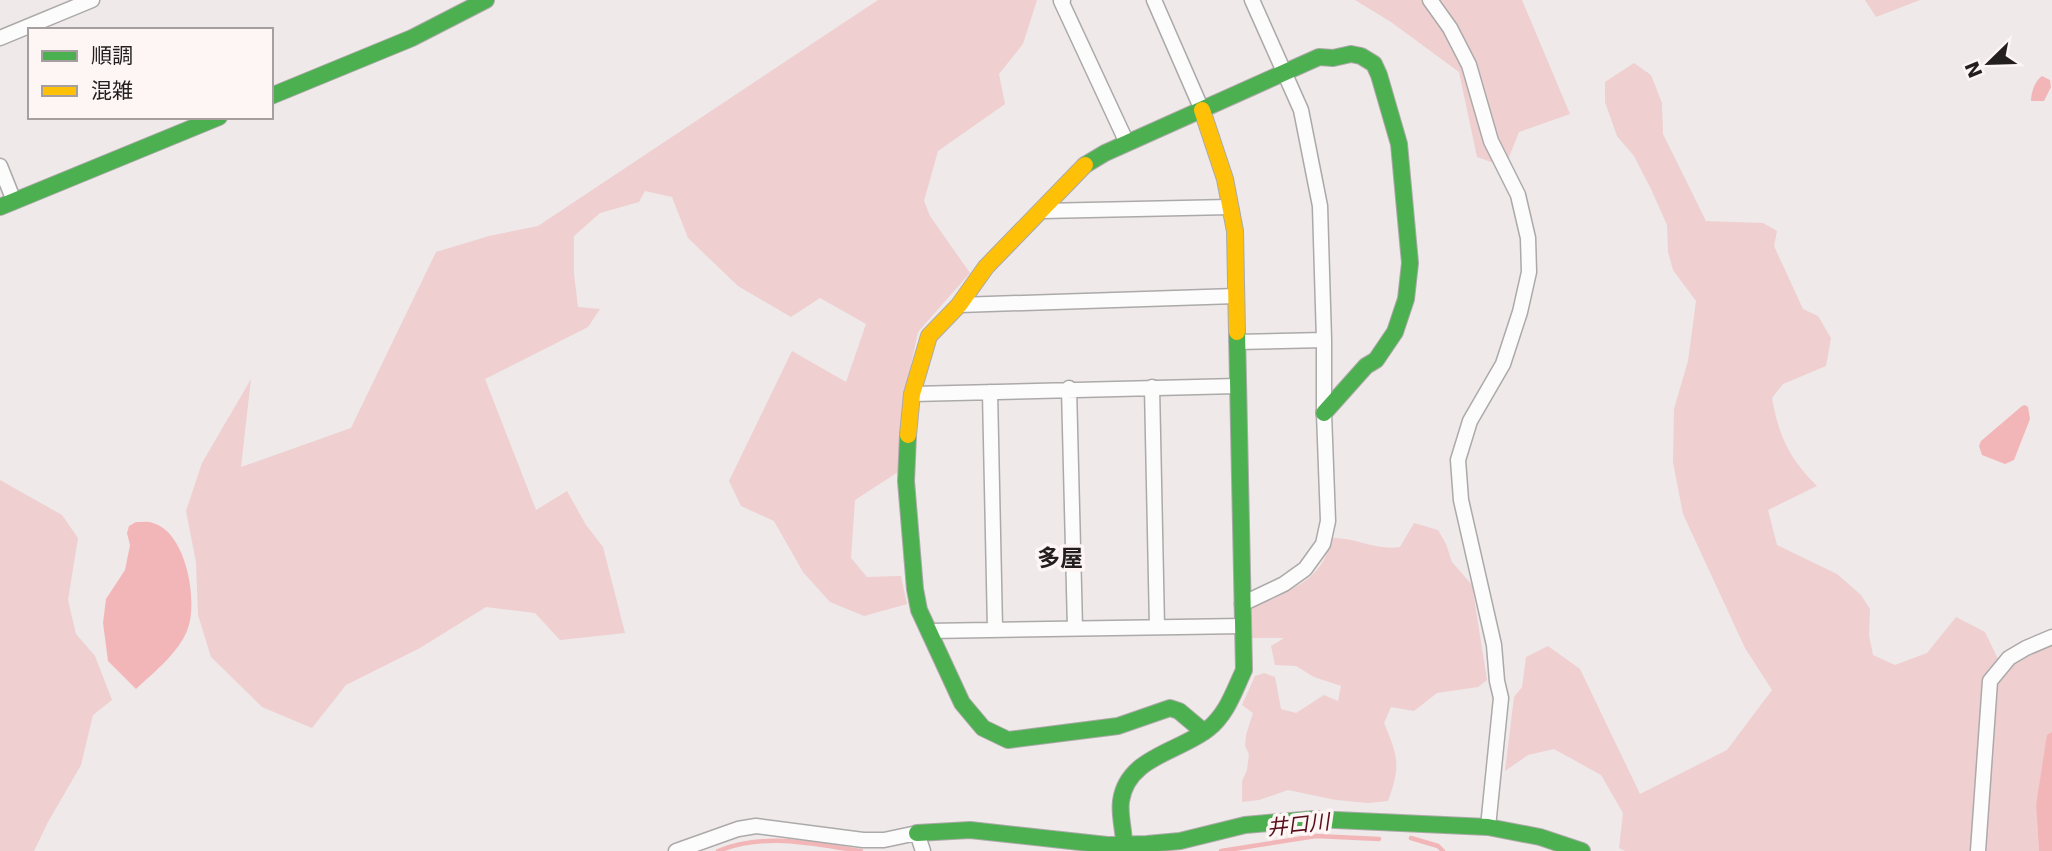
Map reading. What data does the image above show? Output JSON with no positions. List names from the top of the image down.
{
  "districts": ["多屋"],
  "water": ["井口川"],
  "legend": ["順調", "混雑"],
  "north": "bottom left"
}
